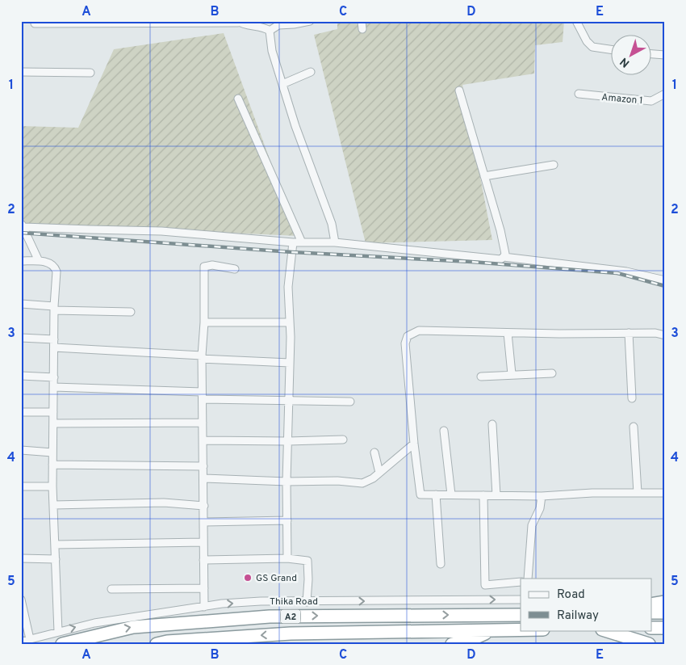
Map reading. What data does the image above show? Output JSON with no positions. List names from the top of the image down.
{
  "streets": {
    "highway": ["Thika Road", "A2"],
    "street": ["Amazon 1"]
  },
  "places": ["GS Grand"],
  "legend": ["Road", "Railway"],
  "north": "bottom left",
  "grid": {
    "columns": [
      "A",
      "B",
      "C",
      "D",
      "E"
    ],
    "rows": [
      "1",
      "2",
      "3",
      "4",
      "5"
    ]
  }
}
